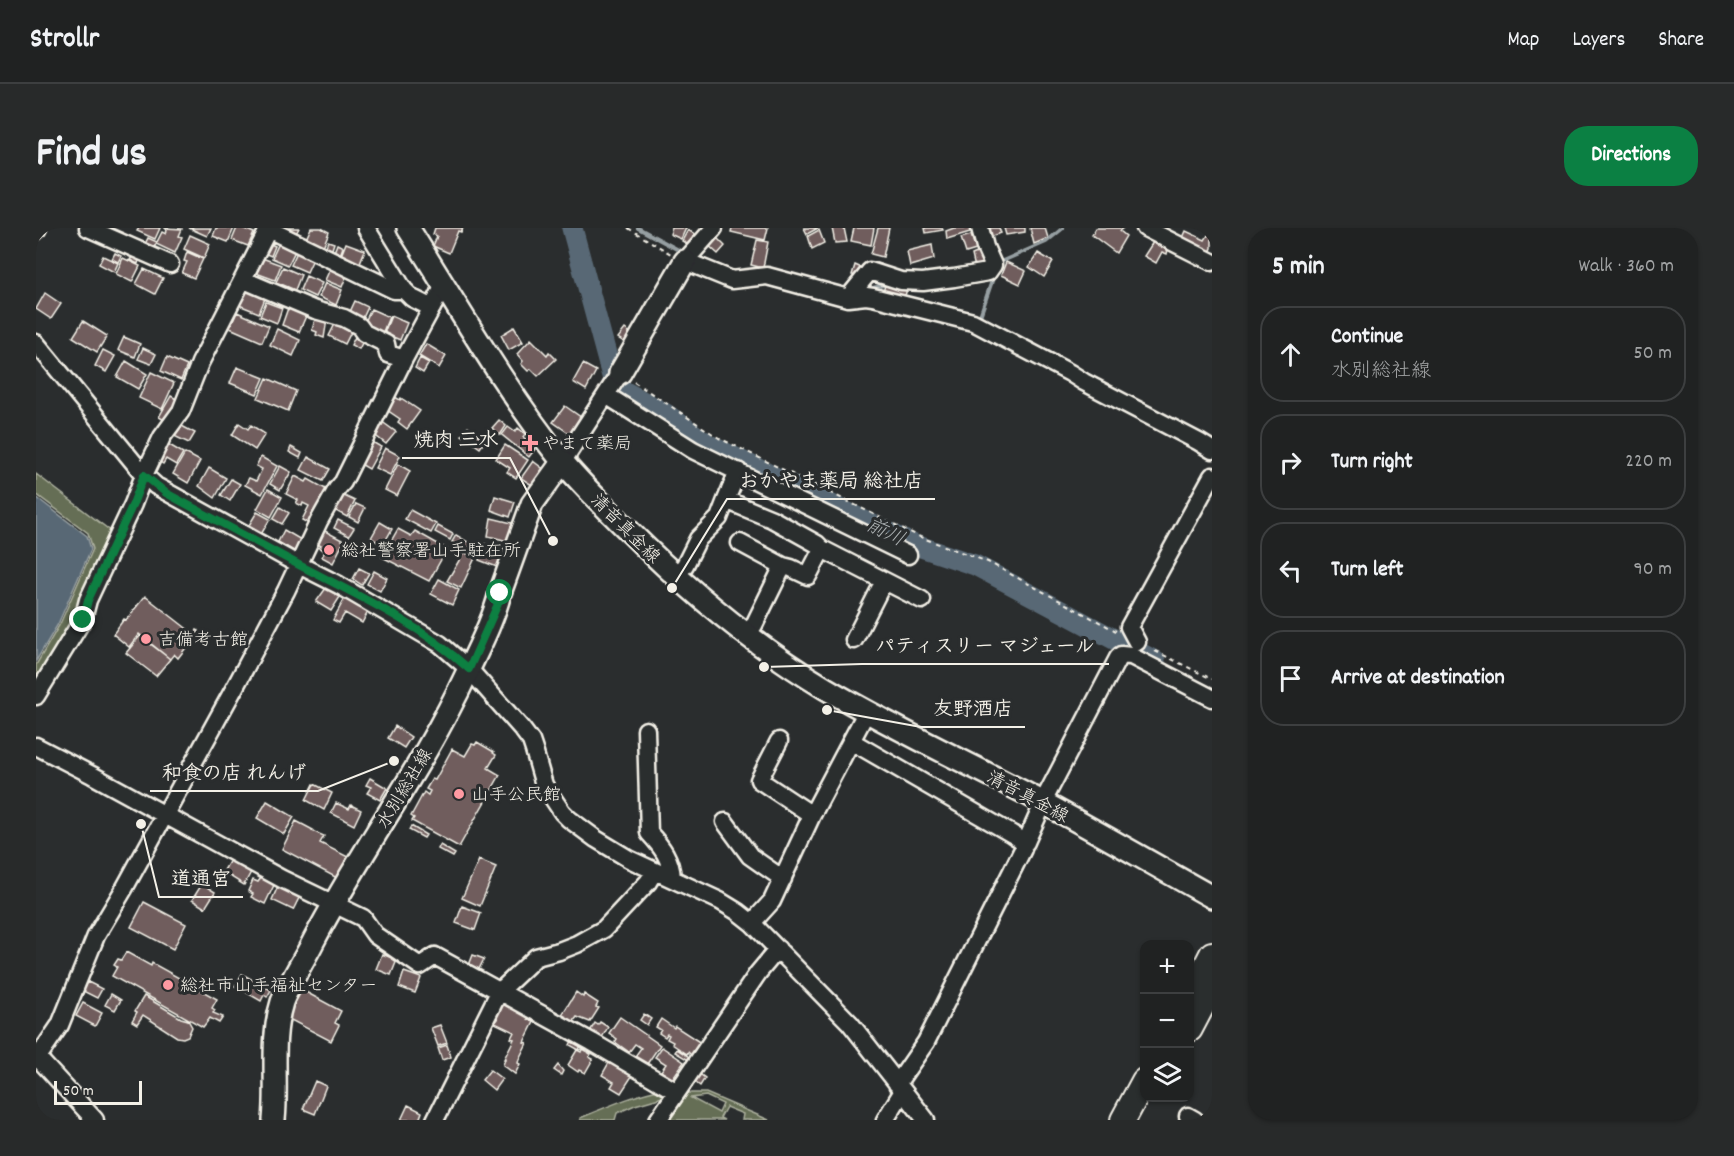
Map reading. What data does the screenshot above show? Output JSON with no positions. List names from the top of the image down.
{
  "streets": {
    "main road": ["清音真金線", "水別総社線"]
  },
  "crossings": [
    ["清音真金線", "水別総社線"]
  ],
  "water": ["前川"],
  "places": {
    "health": ["やまて薬局"],
    "other": [
      "焼肉 三水",
      "総社警察署山手駐在所",
      "おかやま薬局 総社店",
      "吉備考古館",
      "パティスリー マジェール",
      "友野酒店",
      "和食の店 れんげ",
      "山手公民館",
      "道通宮",
      "総社市山手福祉センター"
    ]
  },
  "scale_bar": "50 m",
  "page": {
    "header": "Strollr",
    "nav": ["Map", "Layers", "Share"],
    "title": "Find us",
    "buttons": "Directions",
    "heading": ["5 min", "Walk · 360 m"],
    "list": [
      ["Continue", "水別総社線", "50 m"],
      ["Turn right", "220 m"],
      ["Turn left", "90 m"],
      "Arrive at destination"
    ],
    "map_buttons": ["+", "−"],
    "scale": "50 m"
  }
}
